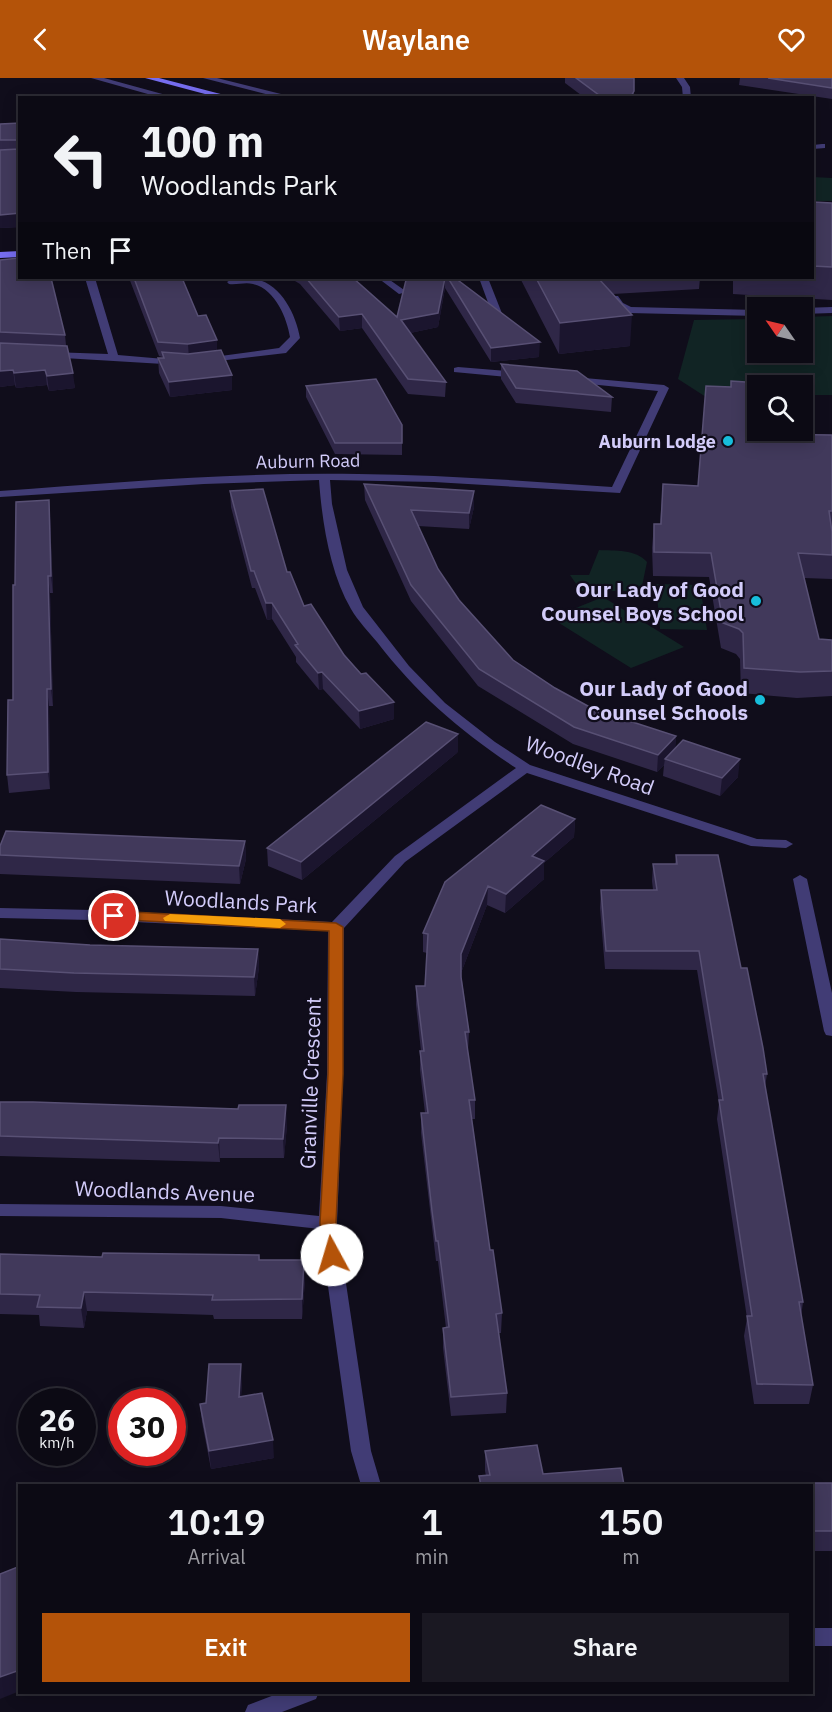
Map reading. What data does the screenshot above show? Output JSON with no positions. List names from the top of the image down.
{
  "streets": {
    "street": [
      "Auburn Road",
      "Woodley Road",
      "Woodlands Park",
      "Granville Crescent",
      "Woodlands Avenue"
    ]
  },
  "crossings": [
    ["Auburn Road", "Woodley Road"],
    ["Woodlands Park", "Granville Crescent"],
    ["Granville Crescent", "Woodlands Avenue"]
  ],
  "places": ["Auburn Lodge", "Our Lady of Good Counsel Boys School", "Our Lady of Good Counsel Schools"],
  "north": "top left",
  "page": {
    "header": "Waylane",
    "turn": ["100 m", "Woodlands Park"],
    "then": "Then",
    "speed": "26 km/h",
    "limit": "30",
    "eta": [
      "10:19",
      "Arrival",
      "1",
      "min",
      "150",
      "m"
    ],
    "buttons": ["Exit", "Share"]
  }
}
